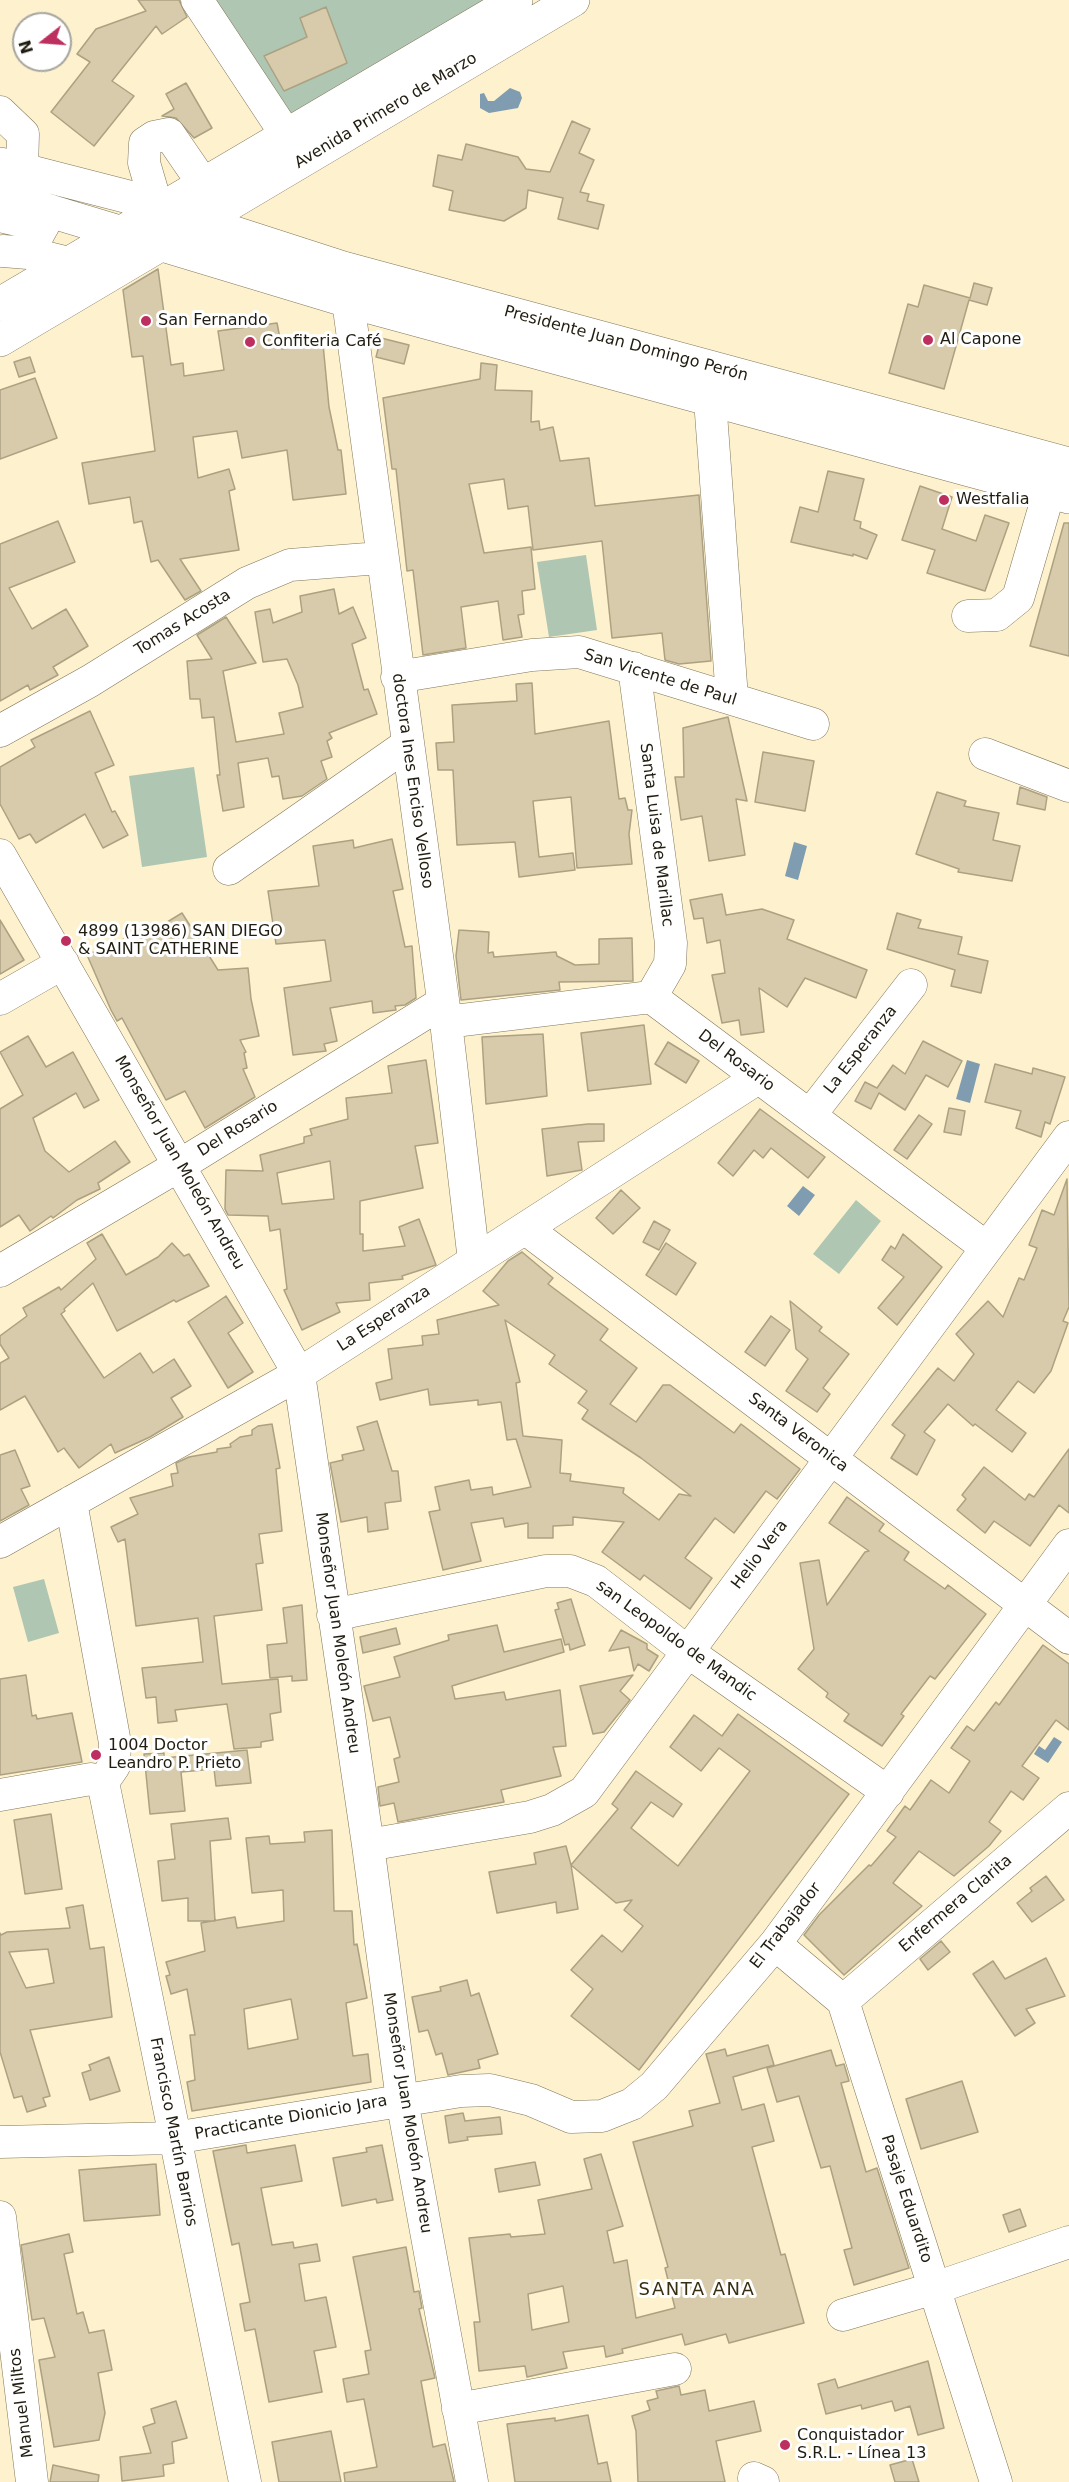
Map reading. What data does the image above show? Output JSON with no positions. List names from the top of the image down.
{
  "streets": {
    "main road": ["Avenida Primero de Marzo", "Presidente Juan Domingo Perón"],
    "street": [
      "Tomas Acosta",
      "San Vicente de Paul",
      "doctora Ines Enciso Velloso",
      "Santa Luisa de Marillac",
      "La Esperanza",
      "Del Rosario",
      "Monseñor Juan Moleón Andreu",
      "Santa Veronica",
      "Helio Vera",
      "san Leopoldo de Mandic",
      "Enfermera Clarita",
      "El Trabajador",
      "Practicante Dionicio Jara",
      "Francisco Martín Barrios",
      "Pasaje Eduardito",
      "Manuel Miltos"
    ]
  },
  "crossings": [
    ["Avenida Primero de Marzo", "Presidente Juan Domingo Perón"],
    ["Presidente Juan Domingo Perón", "doctora Ines Enciso Velloso"],
    ["Tomas Acosta", "doctora Ines Enciso Velloso"],
    ["San Vicente de Paul", "doctora Ines Enciso Velloso"],
    ["San Vicente de Paul", "Santa Luisa de Marillac"],
    ["doctora Ines Enciso Velloso", "La Esperanza"],
    ["doctora Ines Enciso Velloso", "Del Rosario"],
    ["Santa Luisa de Marillac", "Del Rosario"],
    ["La Esperanza", "Del Rosario"],
    ["La Esperanza", "Monseñor Juan Moleón Andreu"],
    ["La Esperanza", "Santa Veronica"],
    ["Del Rosario", "Monseñor Juan Moleón Andreu"],
    ["Del Rosario", "Helio Vera"],
    ["Monseñor Juan Moleón Andreu", "Helio Vera"],
    ["Monseñor Juan Moleón Andreu", "san Leopoldo de Mandic"],
    ["Monseñor Juan Moleón Andreu", "El Trabajador"],
    ["Monseñor Juan Moleón Andreu", "Practicante Dionicio Jara"],
    ["Santa Veronica", "Helio Vera"],
    ["Santa Veronica", "El Trabajador"],
    ["Helio Vera", "san Leopoldo de Mandic"],
    ["san Leopoldo de Mandic", "El Trabajador"],
    ["Enfermera Clarita", "Pasaje Eduardito"],
    ["El Trabajador", "Practicante Dionicio Jara"],
    ["Practicante Dionicio Jara", "Francisco Martín Barrios"]
  ],
  "districts": ["SANTA ANA"],
  "places": [
    "San Fernando",
    "Al Capone",
    "Confiteria Café",
    "Westfalia",
    "4899 (13986) SAN DIEGO & SAINT CATHERINE",
    "1004 Doctor Leandro P. Prieto",
    "Conquistador S.R.L. - Línea 13"
  ],
  "north": "left"
}
